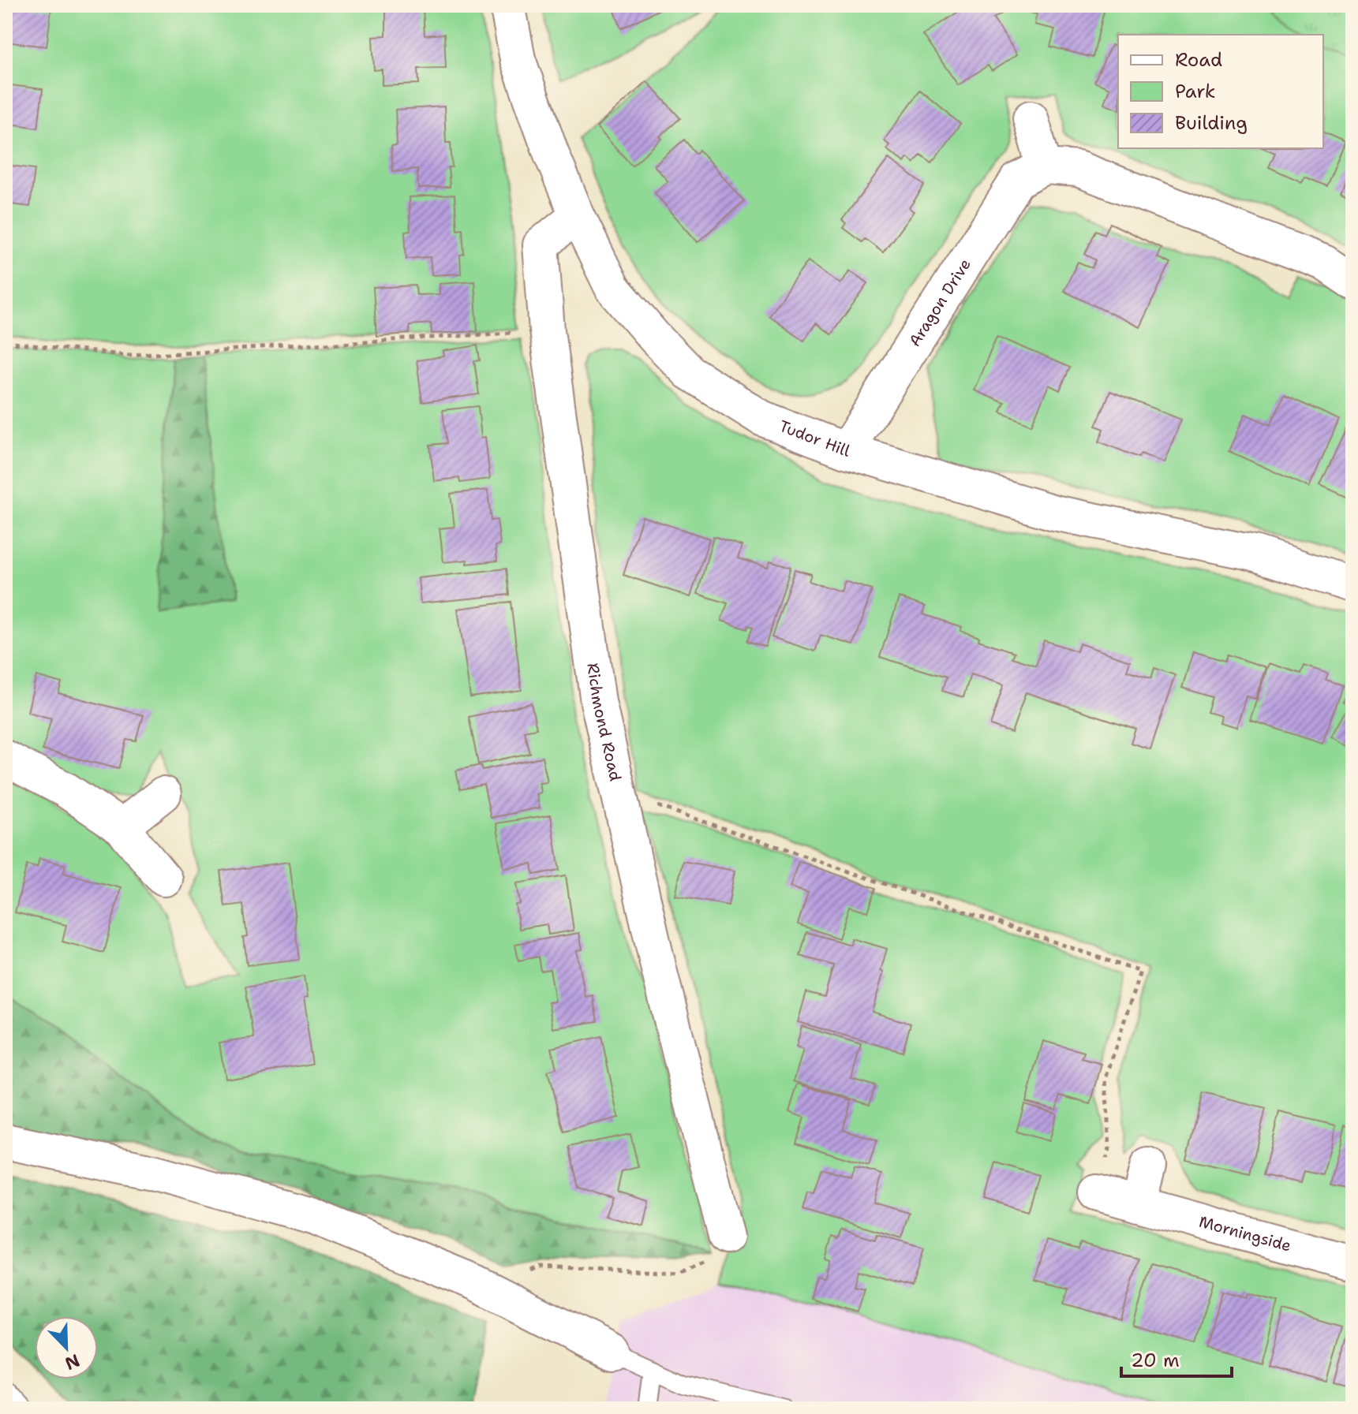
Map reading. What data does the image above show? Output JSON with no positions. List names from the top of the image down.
{
  "streets": {
    "street": [
      "Aragon Drive",
      "Tudor Hill",
      "Richmond Road",
      "Morningside"
    ]
  },
  "crossings": [
    ["Aragon Drive", "Tudor Hill"],
    ["Tudor Hill", "Richmond Road"]
  ],
  "legend": ["Road", "Park", "Building"],
  "scale_bar": "20 m",
  "north": "bottom right"
}
